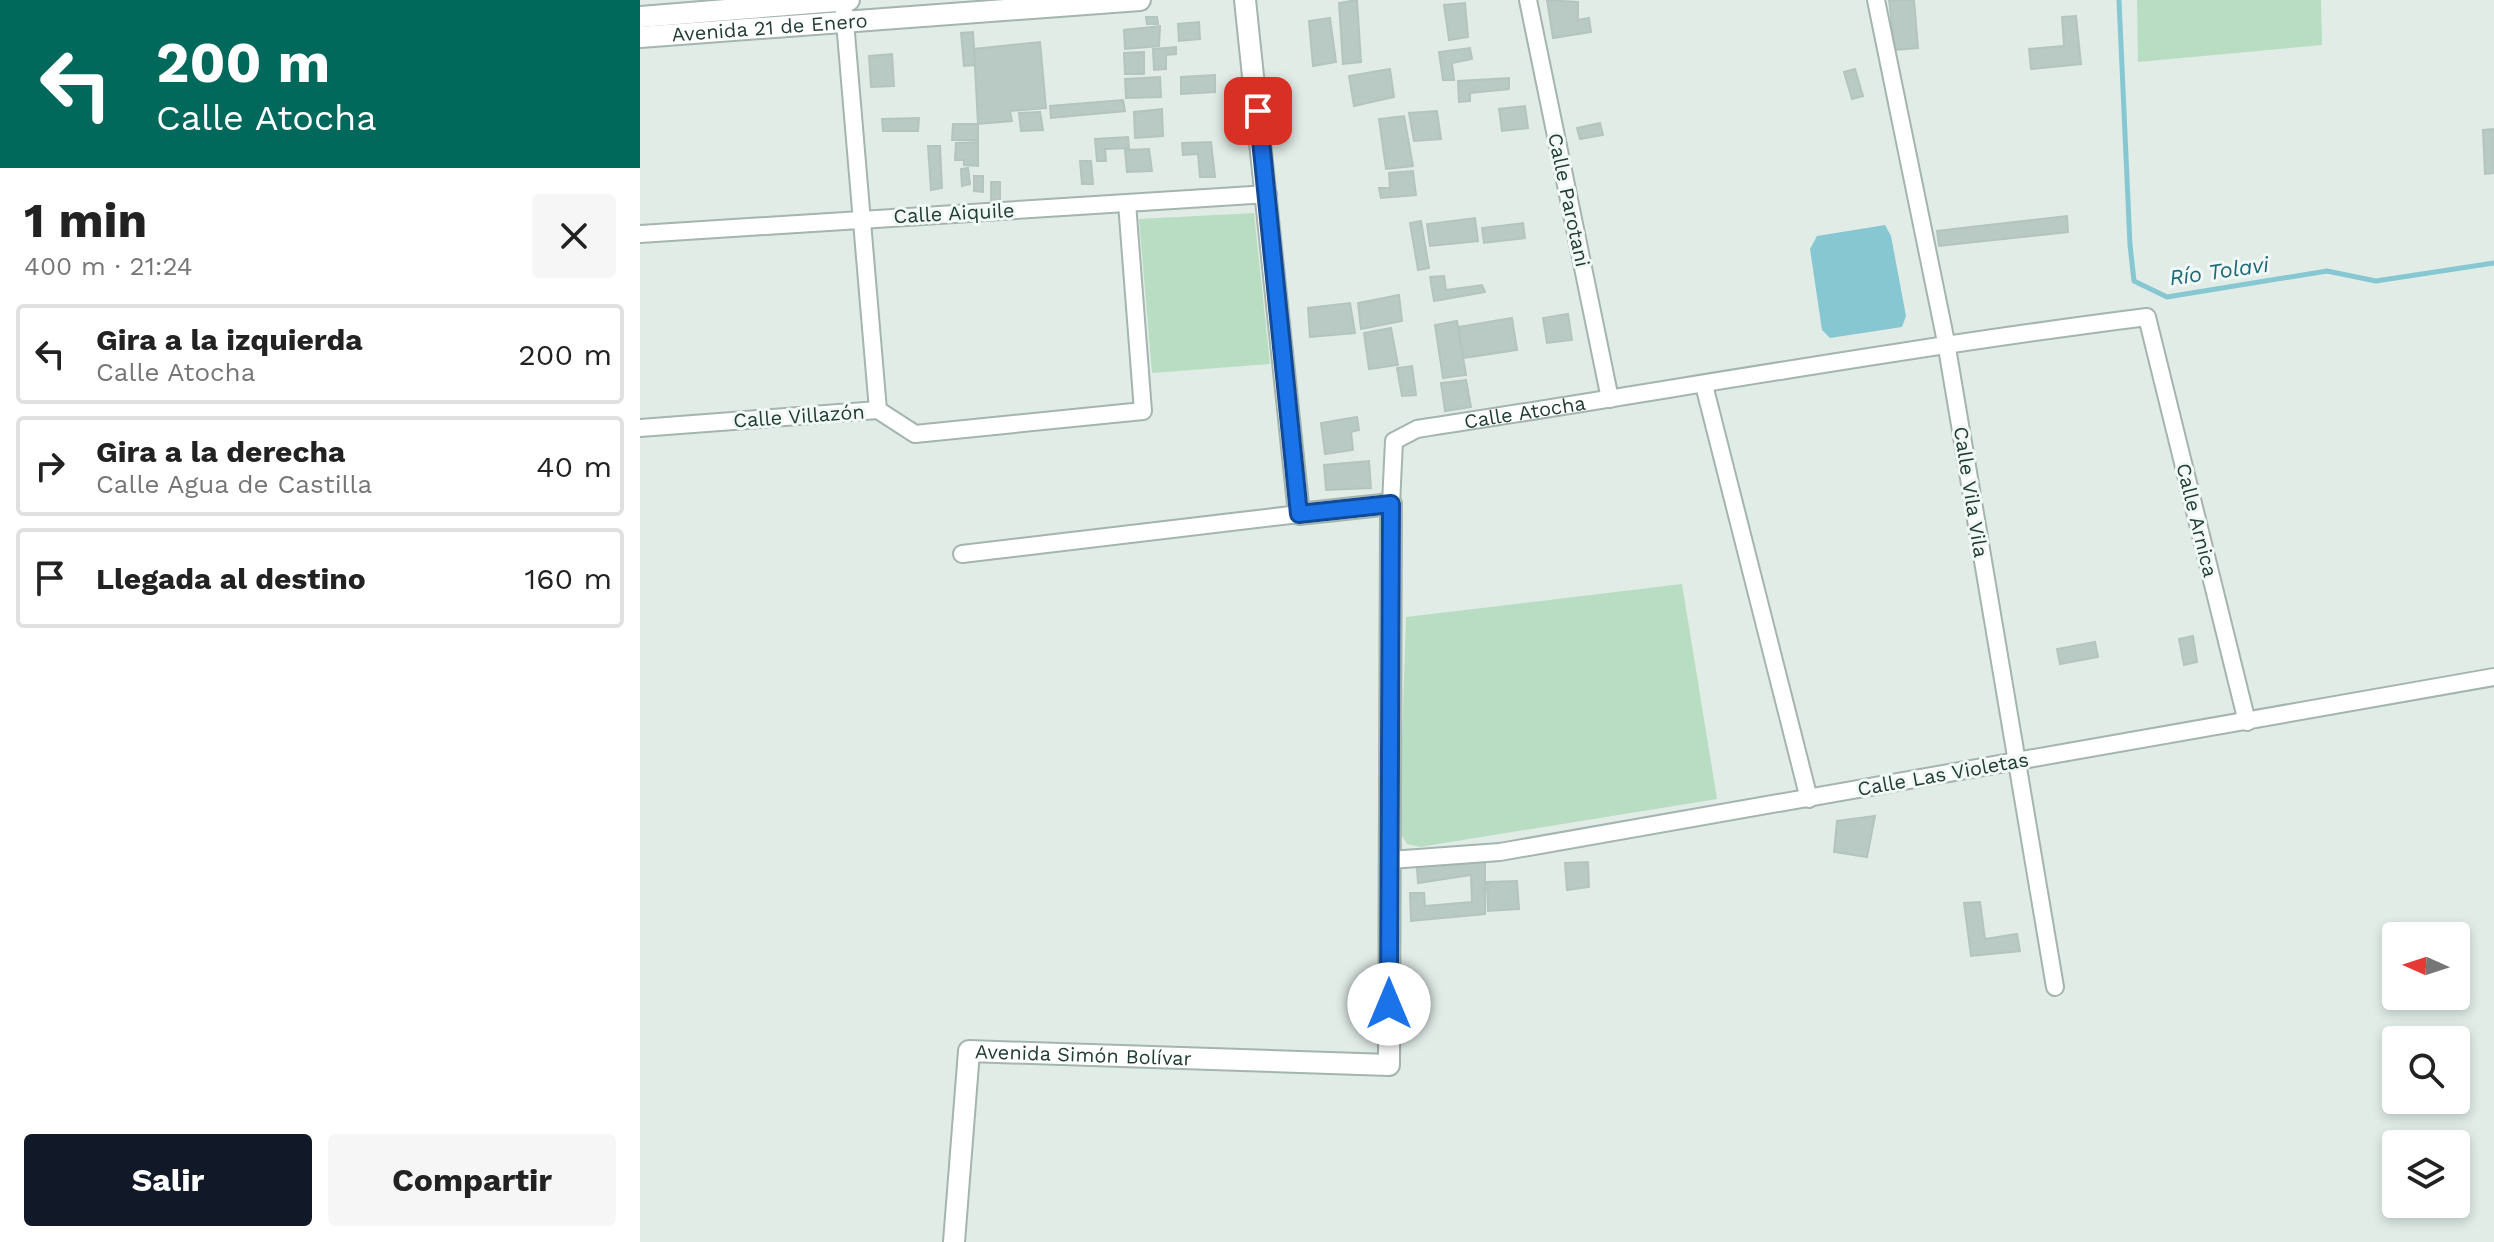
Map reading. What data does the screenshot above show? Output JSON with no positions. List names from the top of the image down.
{
  "streets": {
    "street": [
      "Avenida 21 de Enero",
      "Calle Parotani",
      "Calle Aiquile",
      "Calle Atocha",
      "Calle Villazón",
      "Calle Vila Vila",
      "Calle Arnica",
      "Calle Las Violetas",
      "Avenida Simón Bolívar"
    ]
  },
  "crossings": [
    ["Calle Parotani", "Calle Atocha"],
    ["Calle Aiquile", "Calle Villazón"],
    ["Calle Atocha", "Calle Vila Vila"],
    ["Calle Atocha", "Calle Arnica"],
    ["Calle Vila Vila", "Calle Las Violetas"],
    ["Calle Arnica", "Calle Las Violetas"],
    ["Calle Las Violetas", "Avenida Simón Bolívar"]
  ],
  "water": ["Río Tolavi"],
  "north": "left",
  "page": {
    "turn": ["200 m", "Calle Atocha"],
    "heading": ["1 min", "400 m · 21:24"],
    "list": [
      {
        "name": "Gira a la izquierda",
        "note": "Calle Atocha",
        "value": "200 m"
      },
      {
        "name": "Gira a la derecha",
        "note": "Calle Agua de Castilla",
        "value": "40 m"
      },
      {
        "name": "Llegada al destino",
        "value": "160 m"
      }
    ],
    "buttons": ["Salir", "Compartir"]
  }
}
